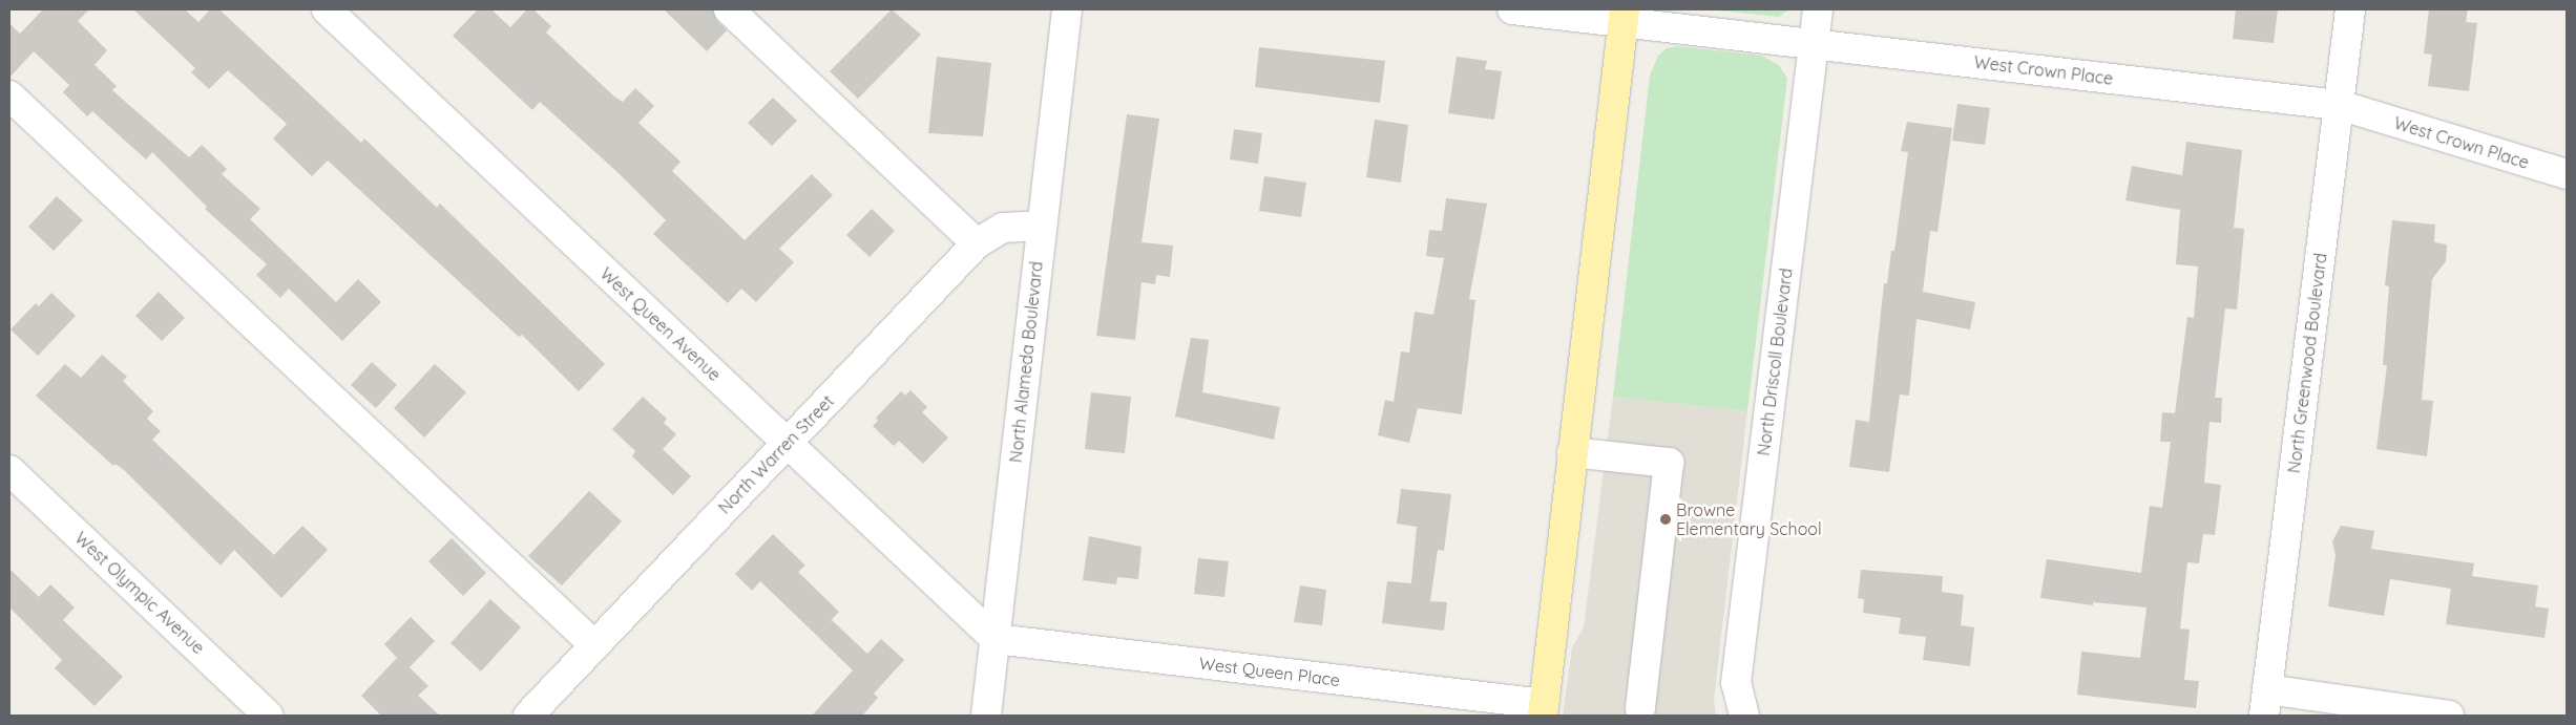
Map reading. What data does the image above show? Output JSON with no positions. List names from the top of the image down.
{
  "streets": {
    "street": [
      "West Crown Place",
      "West Queen Avenue",
      "North Alameda Boulevard",
      "North Driscoll Boulevard",
      "North Greenwood Boulevard",
      "North Warren Street",
      "West Olympic Avenue",
      "West Queen Place"
    ]
  },
  "crossings": [
    ["West Crown Place", "North Driscoll Boulevard"],
    ["West Crown Place", "North Greenwood Boulevard"],
    ["West Queen Avenue", "North Alameda Boulevard"],
    ["West Queen Avenue", "North Warren Street"],
    ["West Queen Avenue", "West Queen Place"],
    ["North Alameda Boulevard", "North Warren Street"],
    ["North Alameda Boulevard", "West Queen Place"]
  ],
  "places": ["Browne Elementary School"]
}
